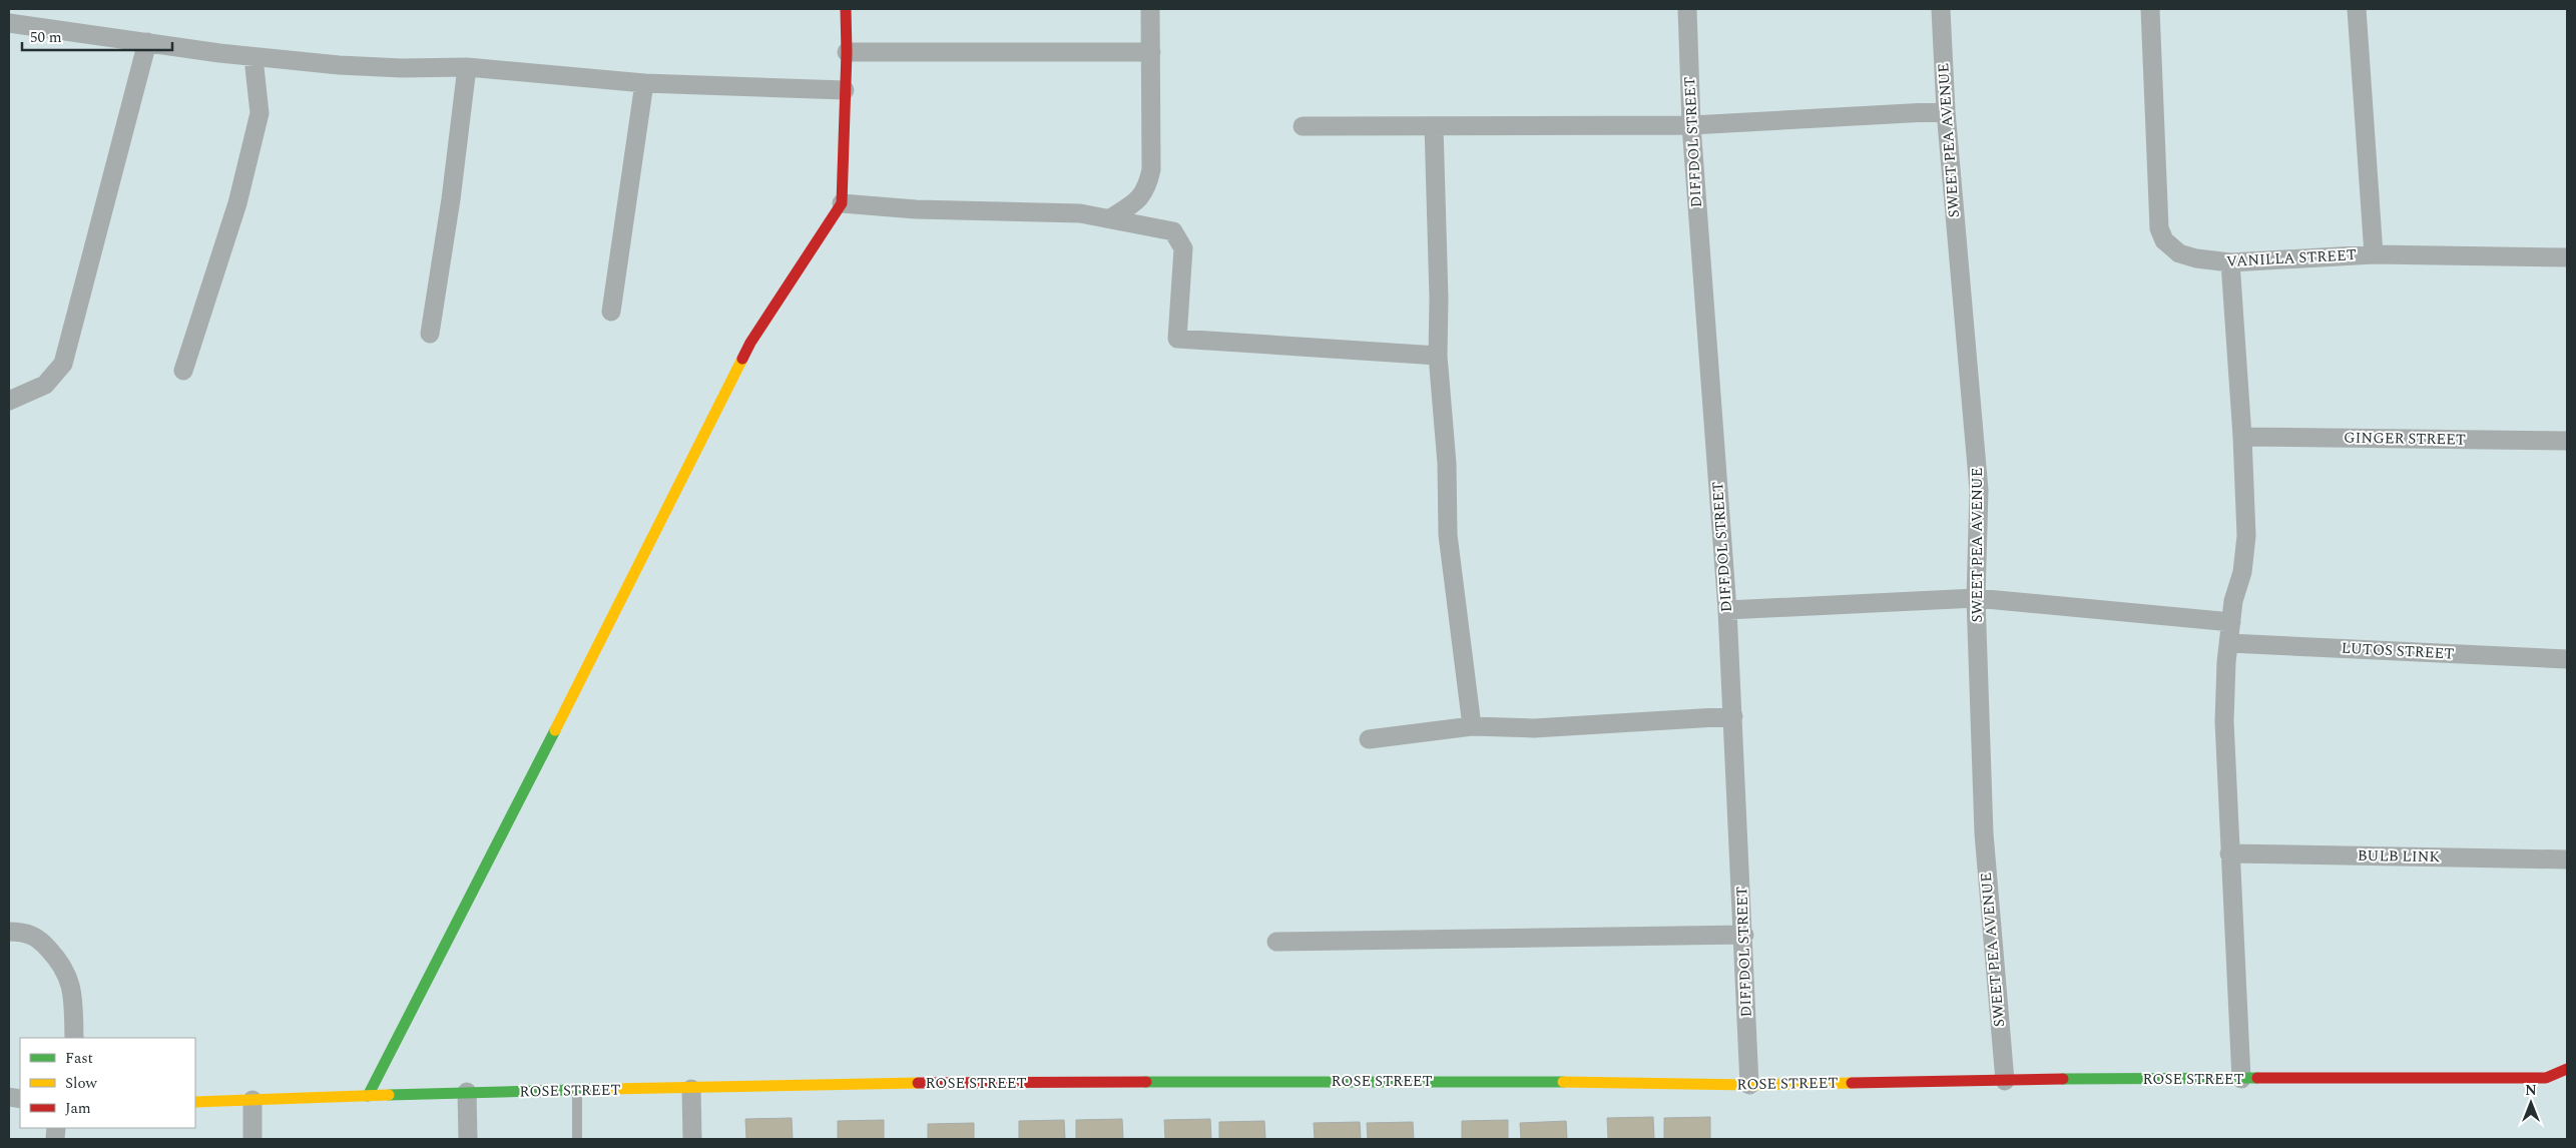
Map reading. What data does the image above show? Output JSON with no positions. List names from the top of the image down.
{
  "streets": {
    "street": [
      "SWEET PEA AVENUE",
      "DIFFDOL STREET",
      "VANILLA STREET",
      "GINGER STREET",
      "LUTOS STREET",
      "BULB LINK",
      "ROSE STREET"
    ]
  },
  "crossings": [
    ["SWEET PEA AVENUE", "ROSE STREET"],
    ["DIFFDOL STREET", "ROSE STREET"]
  ],
  "legend": ["Fast", "Slow", "Jam"],
  "scale_bar": "50 m",
  "north": "top"
}
